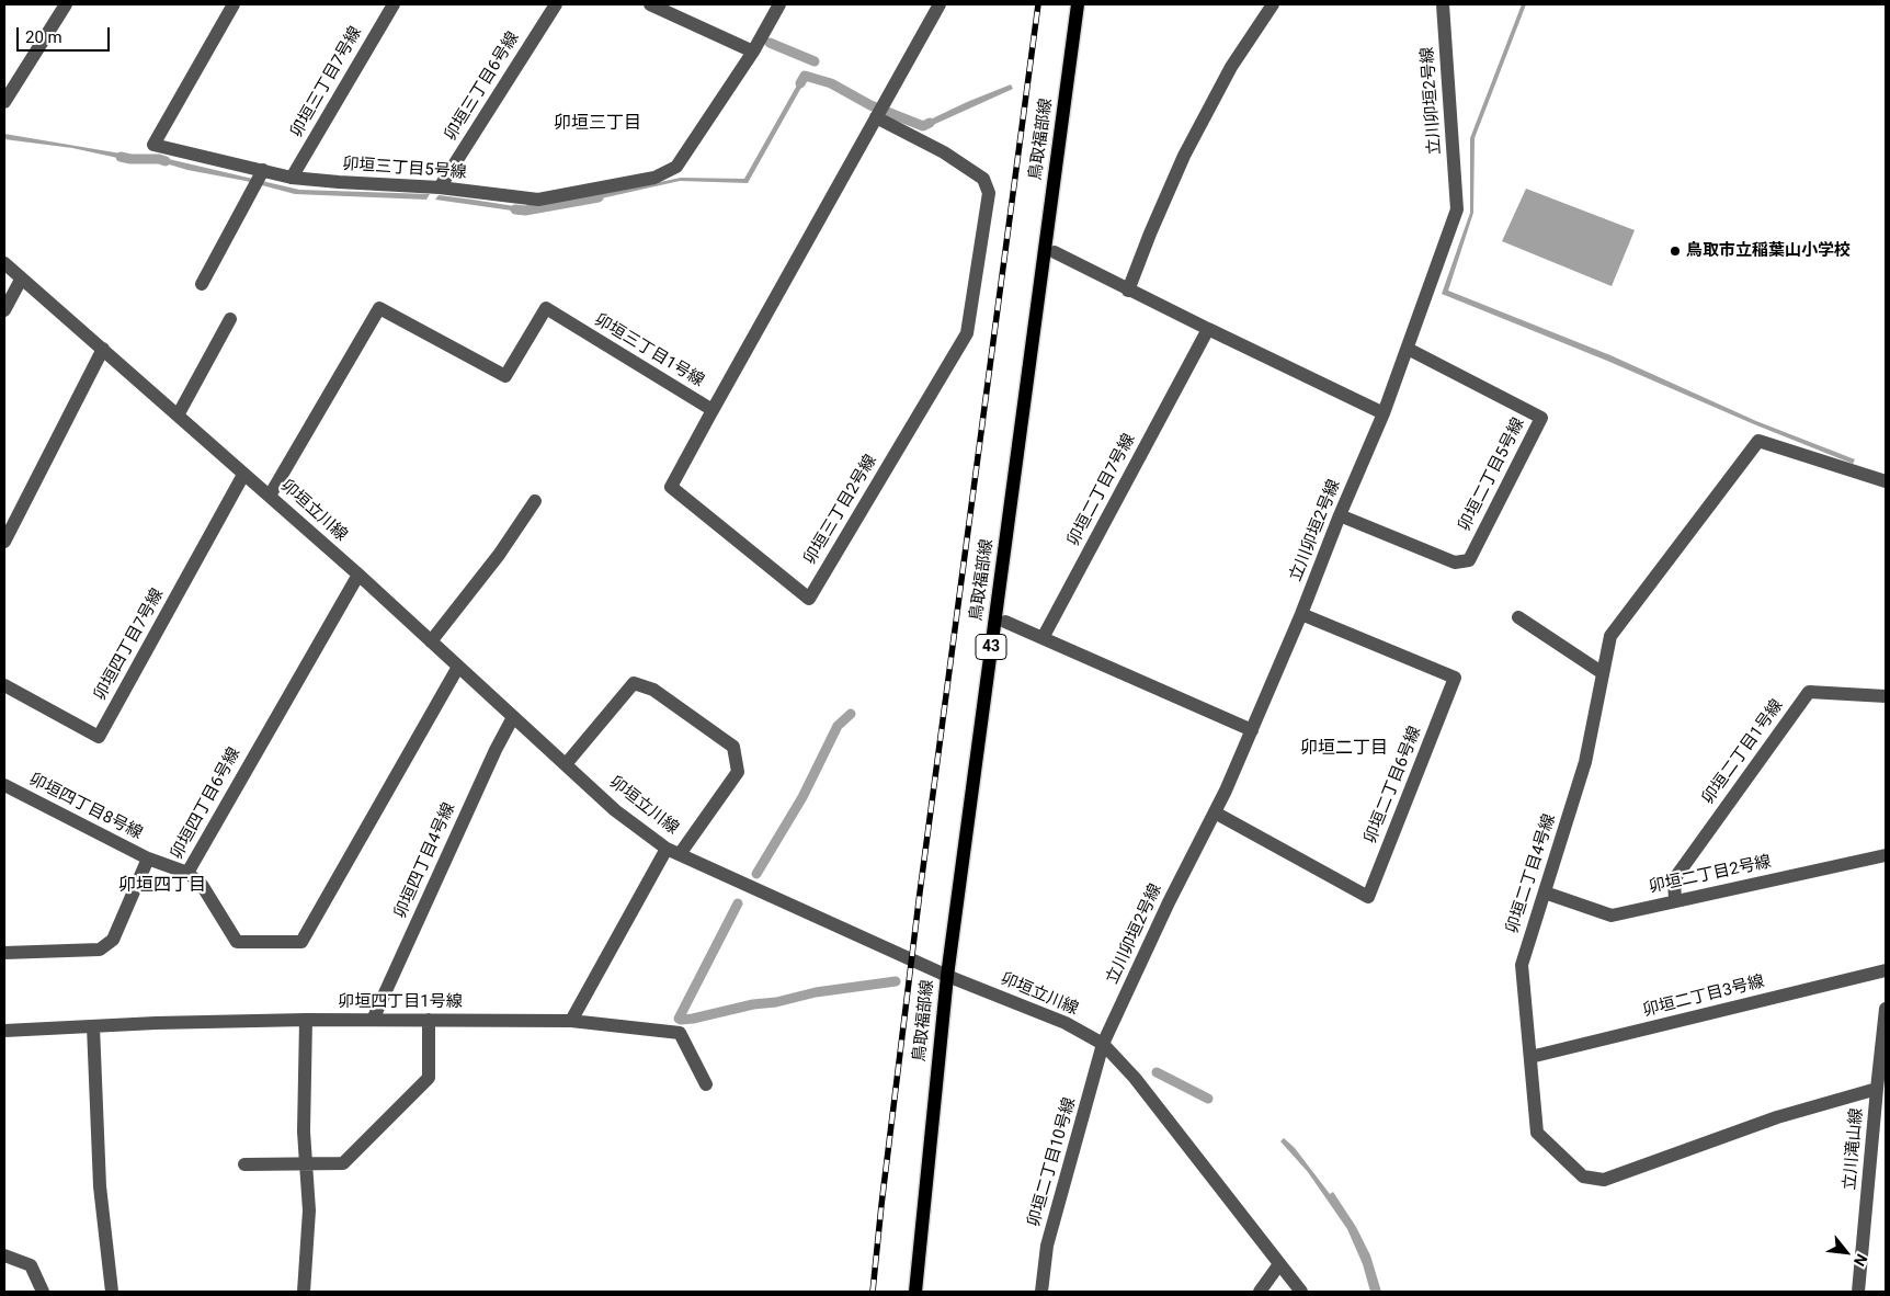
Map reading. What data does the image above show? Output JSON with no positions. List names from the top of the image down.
{
  "streets": {
    "main road": ["鳥取福部線", "43"],
    "street": [
      "卯垣三丁目7号線",
      "卯垣三丁目6号線",
      "立川卯垣2号線",
      "卯垣三丁目5号線",
      "卯垣三丁目1号線",
      "卯垣二丁目5号線",
      "卯垣二丁目7号線",
      "卯垣三丁目2号線",
      "卯垣立川線",
      "卯垣四丁目7号線",
      "卯垣二丁目1号線",
      "卯垣二丁目6号線",
      "卯垣四丁目6号線",
      "卯垣四丁目8号線",
      "卯垣四丁目4号線",
      "卯垣二丁目4号線",
      "卯垣二丁目2号線",
      "卯垣二丁目3号線",
      "卯垣四丁目1号線",
      "立川滝山線",
      "卯垣二丁目10号線"
    ]
  },
  "crossings": [
    ["卯垣三丁目7号線", "卯垣三丁目5号線"],
    ["卯垣三丁目6号線", "卯垣三丁目5号線"],
    ["立川卯垣2号線", "卯垣二丁目5号線"],
    ["立川卯垣2号線", "卯垣立川線"],
    ["立川卯垣2号線", "卯垣二丁目6号線"],
    ["立川卯垣2号線", "卯垣二丁目10号線"],
    ["鳥取福部線", "卯垣立川線"],
    ["卯垣三丁目1号線", "卯垣三丁目2号線"],
    ["卯垣三丁目1号線", "卯垣立川線"],
    ["卯垣立川線", "卯垣四丁目7号線"],
    ["卯垣立川線", "卯垣四丁目6号線"],
    ["卯垣立川線", "卯垣四丁目4号線"],
    ["卯垣立川線", "卯垣二丁目10号線"],
    ["卯垣二丁目1号線", "卯垣二丁目2号線"],
    ["卯垣四丁目4号線", "卯垣四丁目1号線"],
    ["卯垣二丁目4号線", "卯垣二丁目2号線"],
    ["卯垣二丁目4号線", "卯垣二丁目3号線"],
    ["卯垣二丁目4号線", "立川滝山線"]
  ],
  "districts": ["卯垣三丁目", "卯垣二丁目", "卯垣四丁目"],
  "places": ["鳥取市立稲葉山小学校"],
  "scale_bar": "20 m",
  "north": "bottom right"
}
